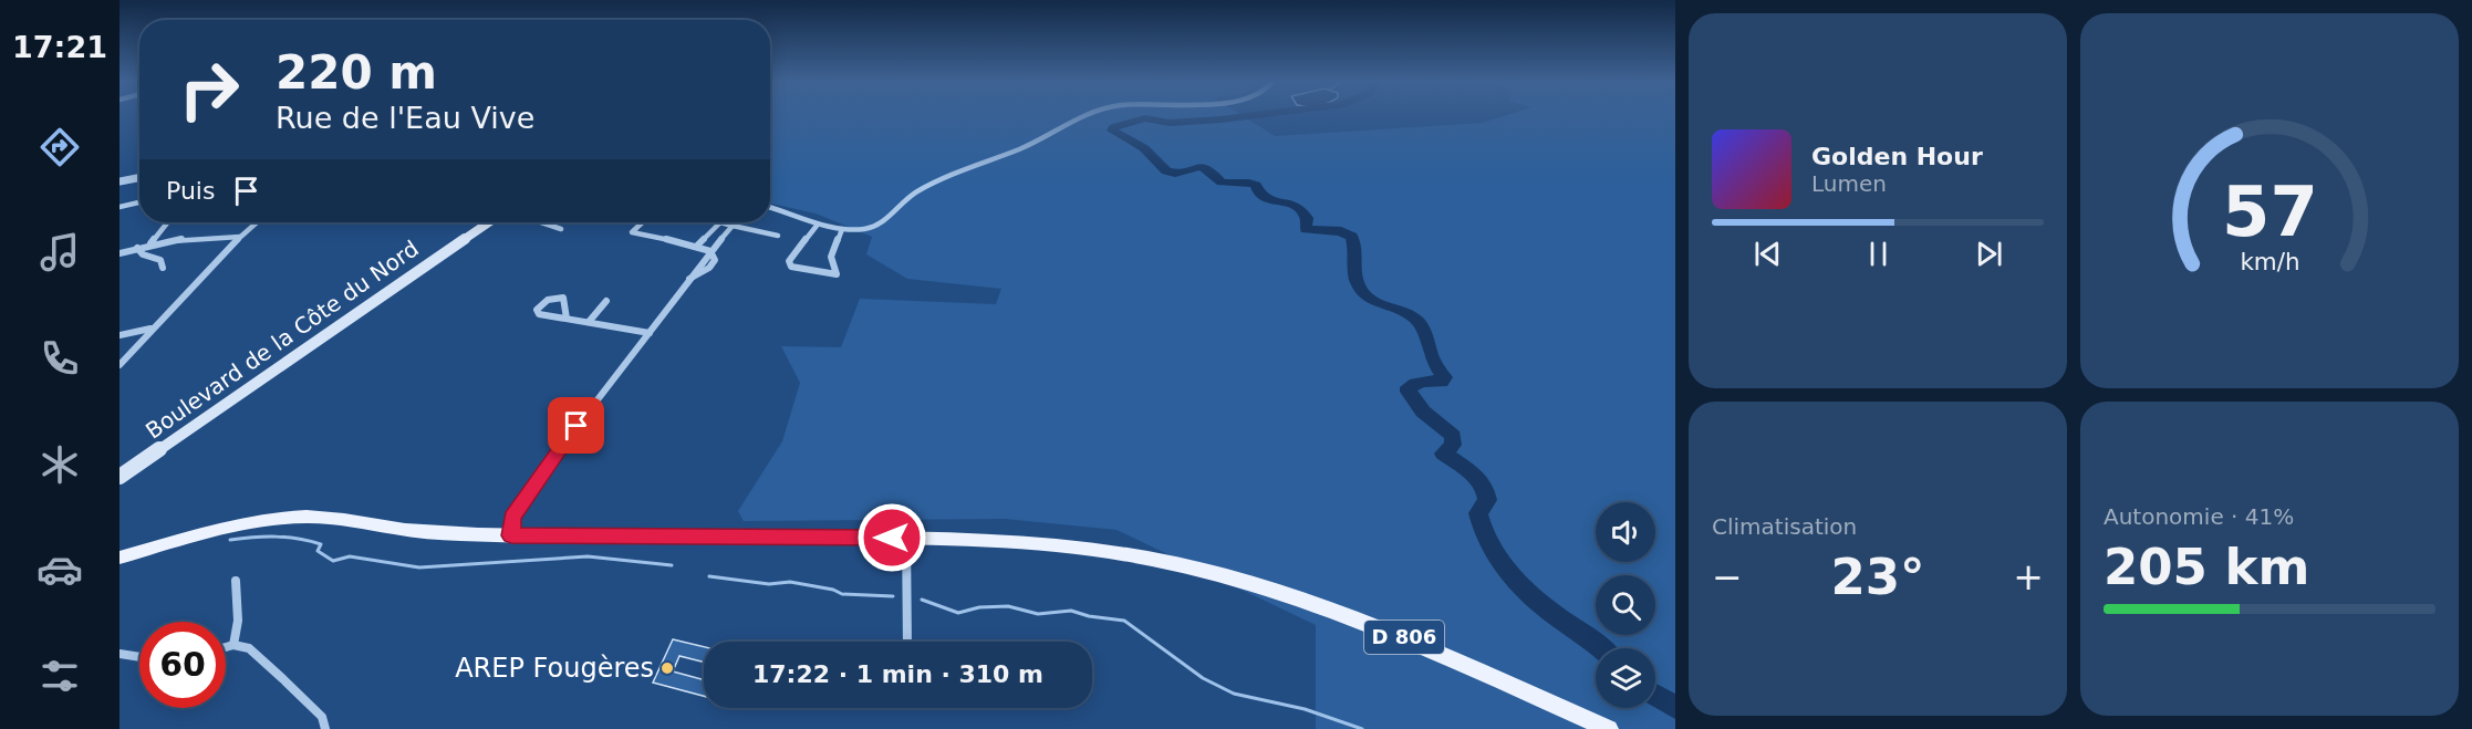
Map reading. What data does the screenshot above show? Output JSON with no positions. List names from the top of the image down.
{
  "streets": {
    "main road": ["Boulevard de la Côte du Nord", "D 806"]
  },
  "places": ["AREP Fougères"],
  "page": {
    "tabs": "17:21",
    "turn": ["220 m", "Rue de l'Eau Vive"],
    "song": ["Golden Hour", "Lumen"],
    "then": "Puis",
    "tile": [
      "Climatisation",
      ["Autonomie · 41%", "205 km"]
    ],
    "heat": ["−", "23°", "+"],
    "limit": "60",
    "trip": "17:22 · 1 min · 310 m",
    "gauge": ["57", "km/h"]
  }
}
